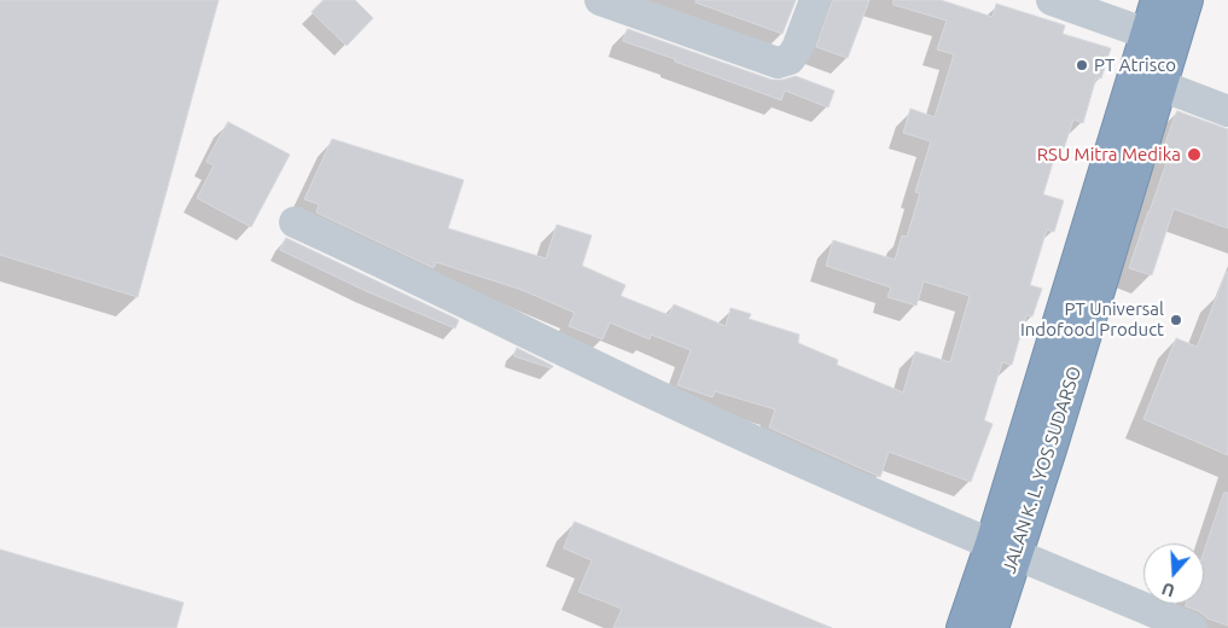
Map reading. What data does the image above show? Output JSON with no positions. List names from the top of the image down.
{
  "streets": {
    "highway": ["JALAN K. L. YOS SUDARSO"]
  },
  "places": ["PT Atrisco", "RSU Mitra Medika", "PT Universal Indofood Product"],
  "north": "bottom"
}
